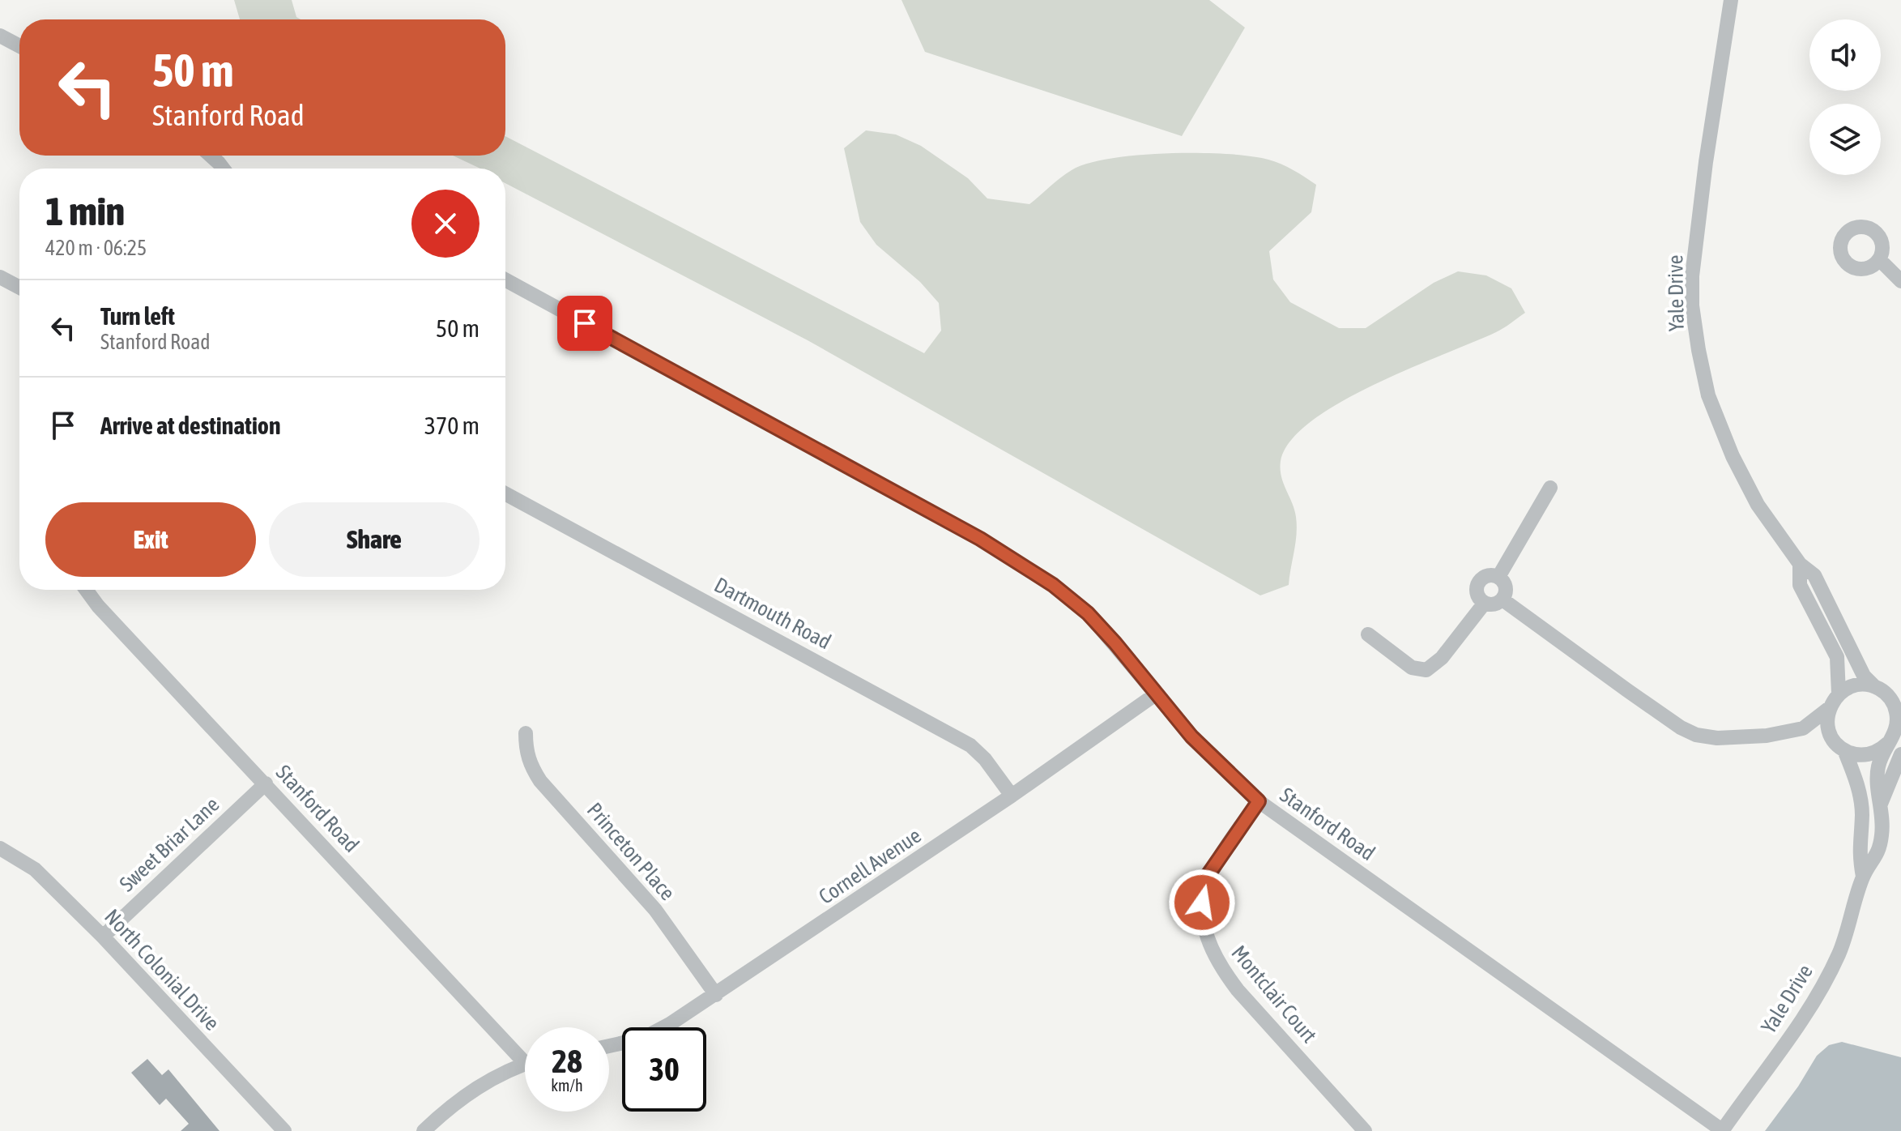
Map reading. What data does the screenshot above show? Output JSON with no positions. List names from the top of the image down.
{
  "streets": {
    "street": [
      "Yale Drive",
      "Dartmouth Road",
      "Stanford Road",
      "Sweet Briar Lane",
      "Princeton Place",
      "Cornell Avenue",
      "North Colonial Drive",
      "Montclair Court"
    ]
  },
  "crossings": [
    ["Yale Drive", "Stanford Road"],
    ["Dartmouth Road", "Cornell Avenue"],
    ["Stanford Road", "Sweet Briar Lane"],
    ["Stanford Road", "Cornell Avenue"],
    ["Stanford Road", "Montclair Court"],
    ["Sweet Briar Lane", "North Colonial Drive"],
    ["Princeton Place", "Cornell Avenue"]
  ],
  "page": {
    "turn": ["50 m", "Stanford Road"],
    "heading": ["1 min", "420 m · 06:25"],
    "list": [
      {
        "name": "Turn left",
        "note": "Stanford Road",
        "value": "50 m"
      },
      {
        "name": "Arrive at destination",
        "value": "370 m"
      }
    ],
    "buttons": ["Exit", "Share"],
    "speed": "28 km/h",
    "limit": "30"
  }
}
